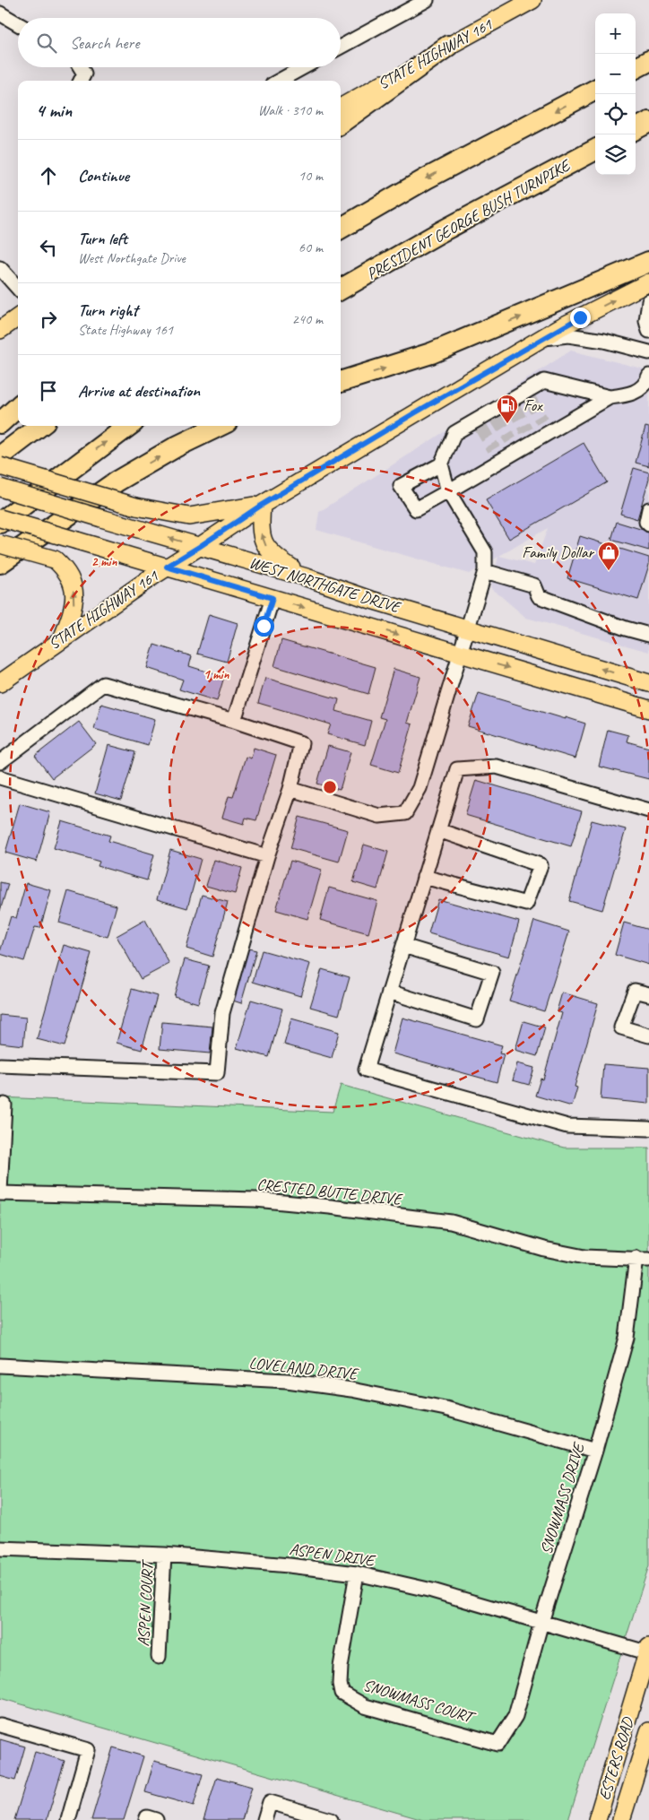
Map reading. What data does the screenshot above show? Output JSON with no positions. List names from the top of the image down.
{
  "streets": {
    "highway": ["PRESIDENT GEORGE BUSH TURNPIKE"],
    "main road": ["STATE HIGHWAY 161", "WEST NORTHGATE DRIVE", "ESTERS ROAD"],
    "street": [
      "CRESTED BUTTE DRIVE",
      "LOVELAND DRIVE",
      "SNOWMASS DRIVE",
      "ASPEN DRIVE",
      "ASPEN COURT",
      "SNOWMASS COURT"
    ]
  },
  "crossings": [
    ["STATE HIGHWAY 161", "WEST NORTHGATE DRIVE"],
    ["CRESTED BUTTE DRIVE", "SNOWMASS DRIVE"],
    ["LOVELAND DRIVE", "SNOWMASS DRIVE"],
    ["SNOWMASS DRIVE", "ASPEN DRIVE"],
    ["SNOWMASS DRIVE", "SNOWMASS COURT"],
    ["ASPEN DRIVE", "ASPEN COURT"],
    ["ASPEN DRIVE", "SNOWMASS COURT"],
    ["ASPEN DRIVE", "ESTERS ROAD"]
  ],
  "places": {
    "fuel station": ["Fox"],
    "shop": ["Family Dollar"]
  },
  "page": {
    "map_buttons": ["+", "−"],
    "search": "Search here",
    "heading": ["4 min", "Walk · 310 m"],
    "list": [
      ["Continue", "10 m"],
      ["Turn left", "West Northgate Drive", "60 m"],
      ["Turn right", "State Highway 161", "240 m"],
      "Arrive at destination"
    ]
  },
  "rings": ["2 min", "1 min"]
}
